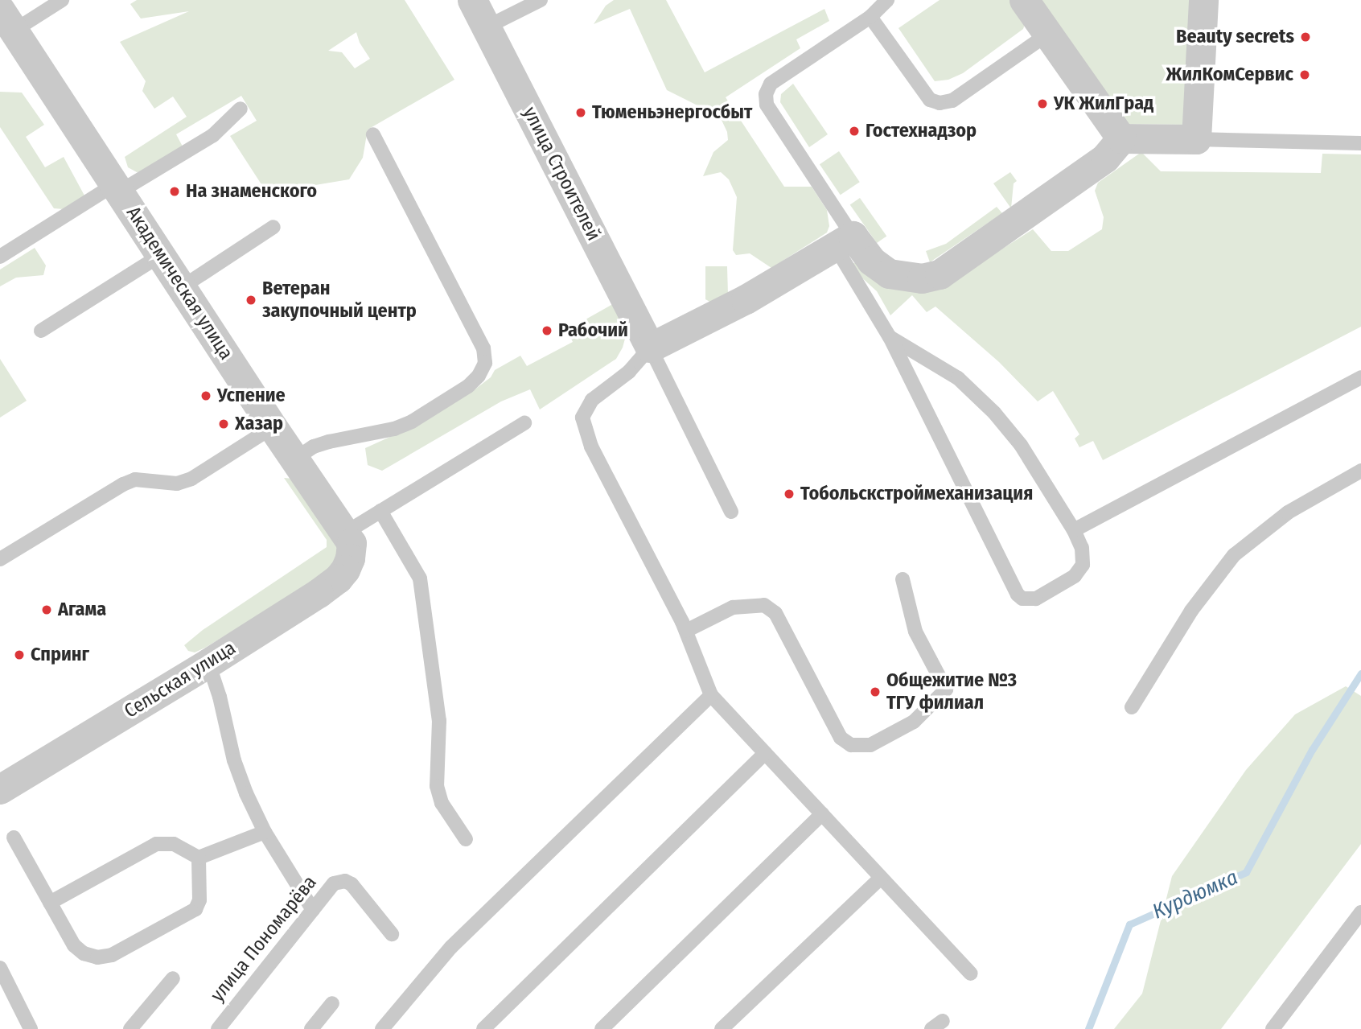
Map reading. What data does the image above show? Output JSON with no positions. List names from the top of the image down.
{
  "streets": {
    "street": ["улица Строителей", "Академическая улица", "Сельская улица"],
    "lane": ["улица Пономарёва"]
  },
  "crossings": [
    ["Академическая улица", "Сельская улица"]
  ],
  "water": ["Курдюмка"],
  "places": [
    "Beauty secrets",
    "ЖилКомСервис",
    "УК ЖилГрад",
    "Тюменьэнергосбыт",
    "Гостехнадзор",
    "На знаменского",
    "Ветеран закупочный центр",
    "Рабочий",
    "Успение",
    "Хазар",
    "Тобольскстроймеханизация",
    "Агама",
    "Спринг",
    "Общежитие №3 ТГУ филиал"
  ]
}
